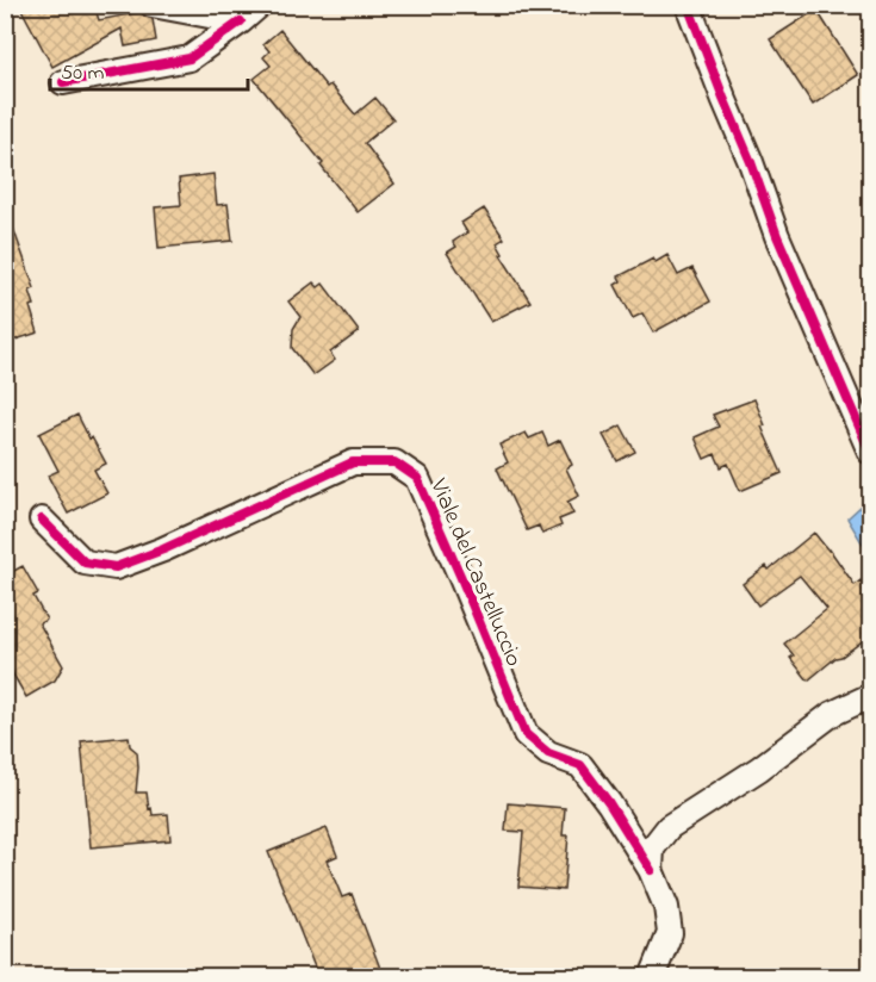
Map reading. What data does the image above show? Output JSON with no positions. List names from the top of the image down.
{
  "streets": {
    "street": ["Viale del Castelluccio"]
  },
  "scale_bar": "50 m"
}
